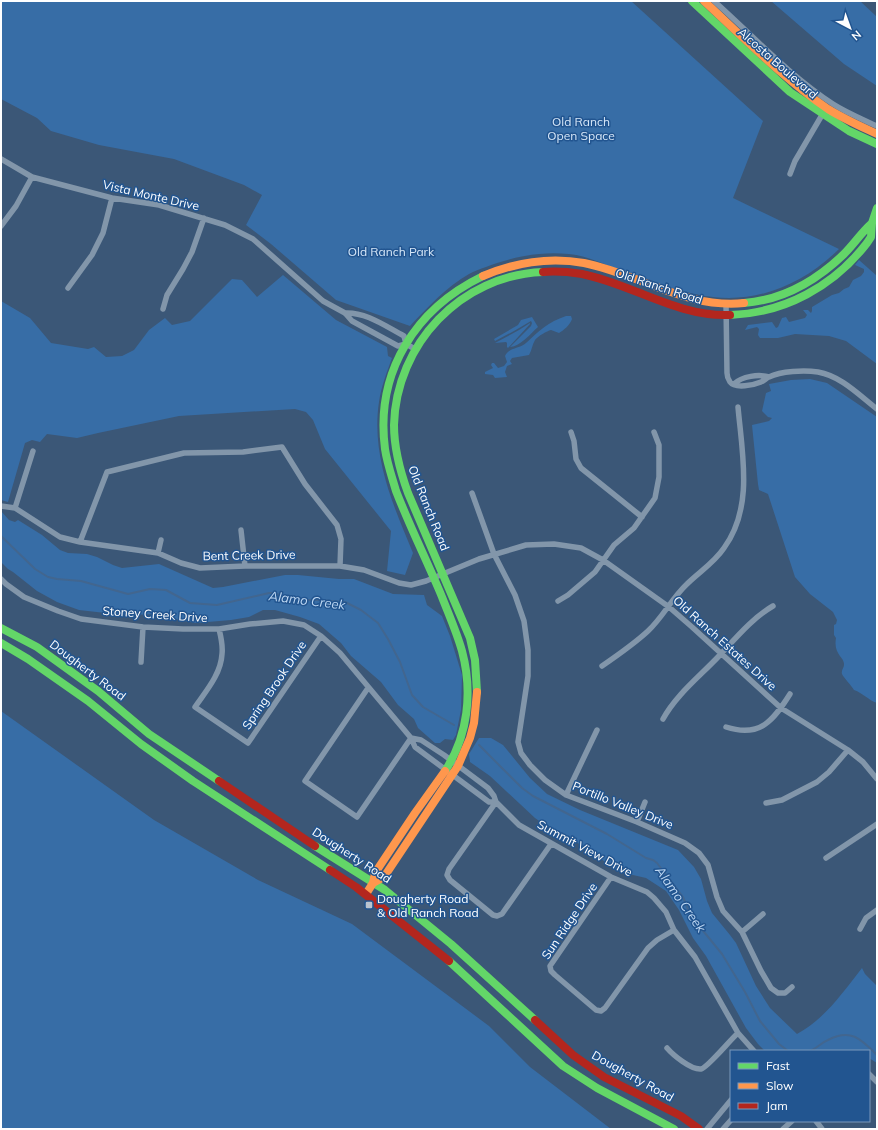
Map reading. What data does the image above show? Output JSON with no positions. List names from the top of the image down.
{
  "streets": {
    "street": [
      "Alcosta Boulevard",
      "Vista Monte Drive",
      "Old Ranch Road",
      "Bent Creek Drive",
      "Stoney Creek Drive",
      "Old Ranch Estates Drive",
      "Dougherty Road",
      "Spring Brook Drive",
      "Portillo Valley Drive",
      "Summit View Drive",
      "Sun Ridge Drive"
    ]
  },
  "crossings": [
    ["Vista Monte Drive", "Old Ranch Road"],
    ["Old Ranch Road", "Bent Creek Drive"],
    ["Old Ranch Road", "Stoney Creek Drive"],
    ["Old Ranch Road", "Old Ranch Estates Drive"],
    ["Old Ranch Road", "Dougherty Road"],
    ["Old Ranch Road", "Summit View Drive"],
    ["Bent Creek Drive", "Old Ranch Estates Drive"],
    ["Stoney Creek Drive", "Spring Brook Drive"],
    ["Stoney Creek Drive", "Summit View Drive"],
    ["Old Ranch Estates Drive", "Portillo Valley Drive"],
    ["Summit View Drive", "Sun Ridge Drive"]
  ],
  "water": ["Alamo Creek"],
  "parks": ["Old Ranch Open Space", "Old Ranch Park"],
  "places": {
    "transit": ["Dougherty Road & Old Ranch Road"]
  },
  "legend": ["Fast", "Slow", "Jam"],
  "north": "bottom right"
}
